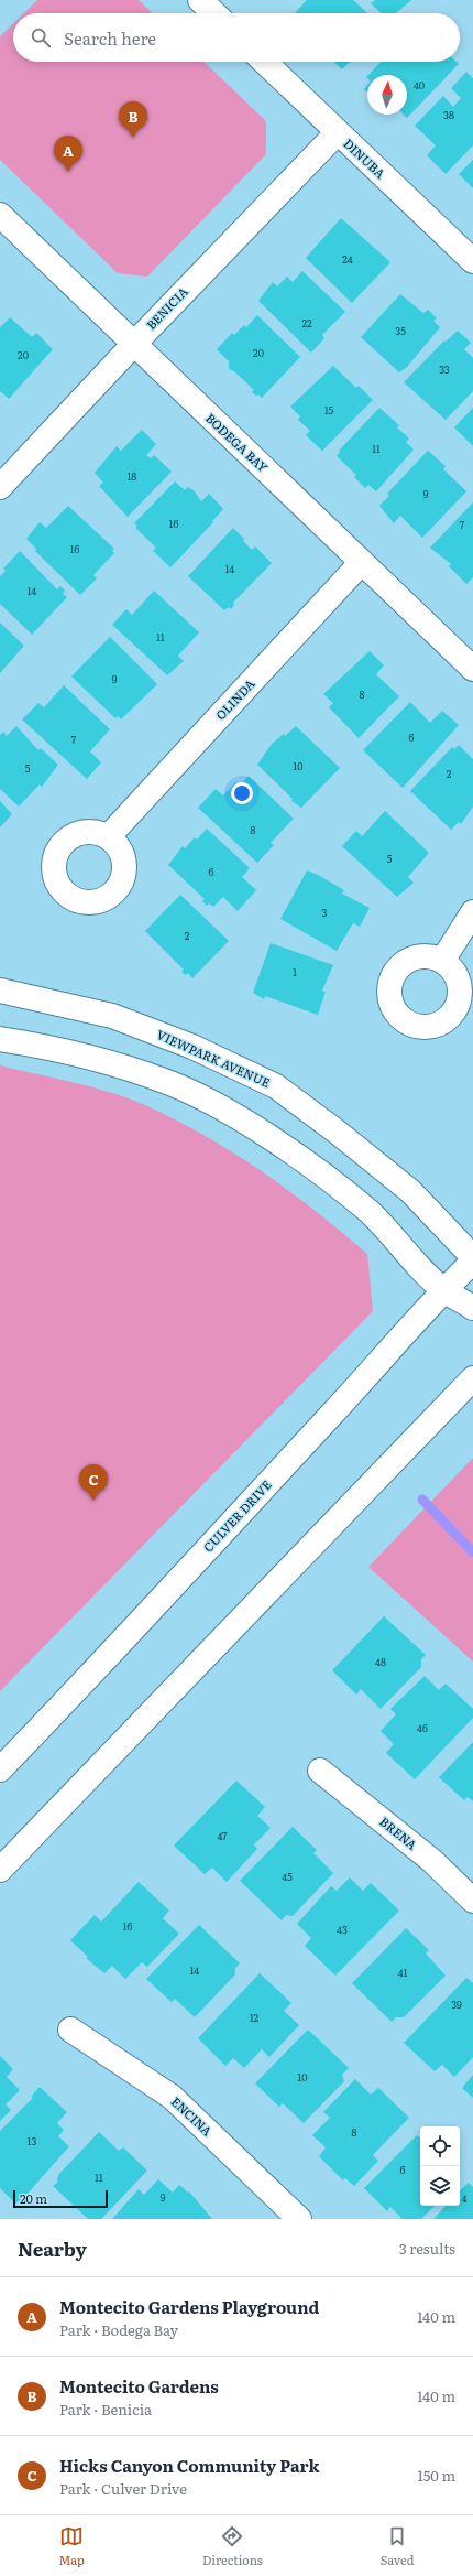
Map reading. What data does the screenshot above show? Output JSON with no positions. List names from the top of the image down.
{
  "streets": {
    "street": [
      "DINUBA",
      "BENICIA",
      "BODEGA BAY",
      "OLINDA",
      "VIEWPARK AVENUE",
      "CULVER DRIVE",
      "BRENA",
      "ENCINA"
    ]
  },
  "crossings": [
    ["DINUBA", "BENICIA"],
    ["BENICIA", "BODEGA BAY"],
    ["BODEGA BAY", "OLINDA"]
  ],
  "house_numbers": [
    "40",
    "38",
    "24",
    "22",
    "35",
    "20",
    "20",
    "33",
    "15",
    "11",
    "18",
    "9",
    "16",
    "7",
    "16",
    "14",
    "14",
    "11",
    "9",
    "8",
    "6",
    "7",
    "10",
    "5",
    "2",
    "8",
    "5",
    "6",
    "3",
    "2",
    "1",
    "48",
    "46",
    "47",
    "45",
    "16",
    "43",
    "14",
    "41",
    "39",
    "12",
    "10",
    "8",
    "13",
    "6",
    "11",
    "9",
    "4"
  ],
  "scale_bar": "20 m",
  "north": "top",
  "page": {
    "search": "Search here",
    "pins": ["B", "A", "C"],
    "scale": "20 m",
    "heading": ["Nearby", "3 results"],
    "list": [
      {
        "mark": "A",
        "name": "Montecito Gardens Playground",
        "note": "Park · Bodega Bay",
        "value": "140 m"
      },
      {
        "mark": "B",
        "name": "Montecito Gardens",
        "note": "Park · Benicia",
        "value": "140 m"
      },
      {
        "mark": "C",
        "name": "Hicks Canyon Community Park",
        "note": "Park · Culver Drive",
        "value": "150 m"
      }
    ],
    "nav": ["Map", "Directions", "Saved"]
  }
}
